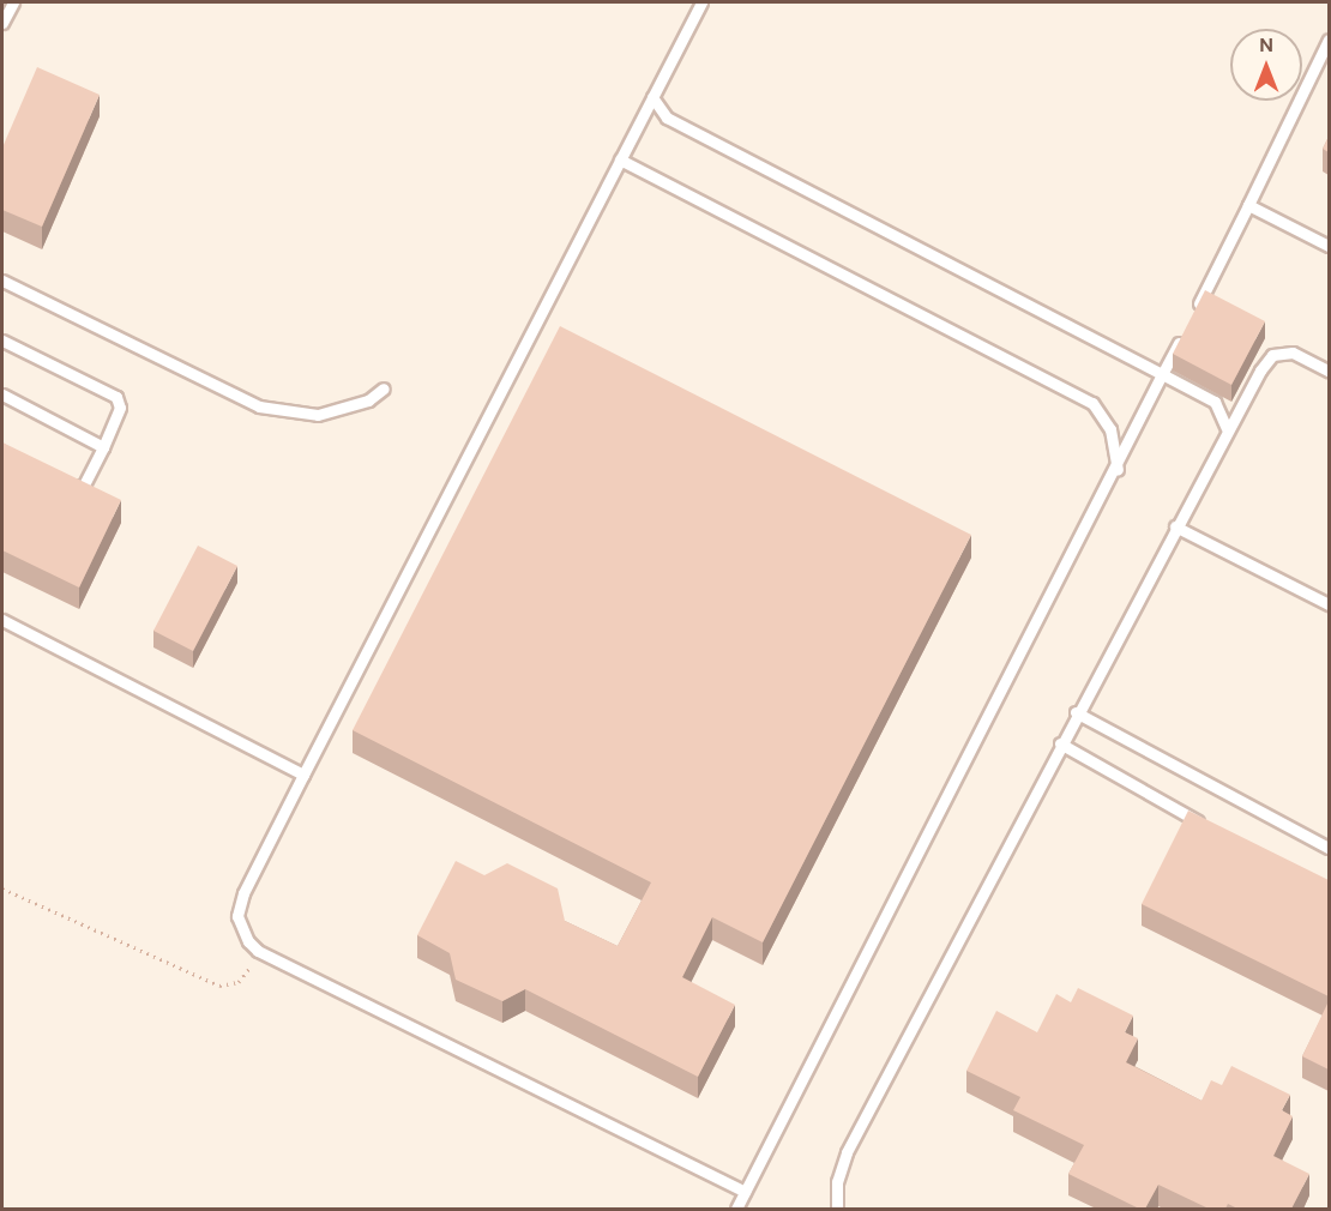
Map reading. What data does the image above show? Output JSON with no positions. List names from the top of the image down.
{
  "north": "top"
}
